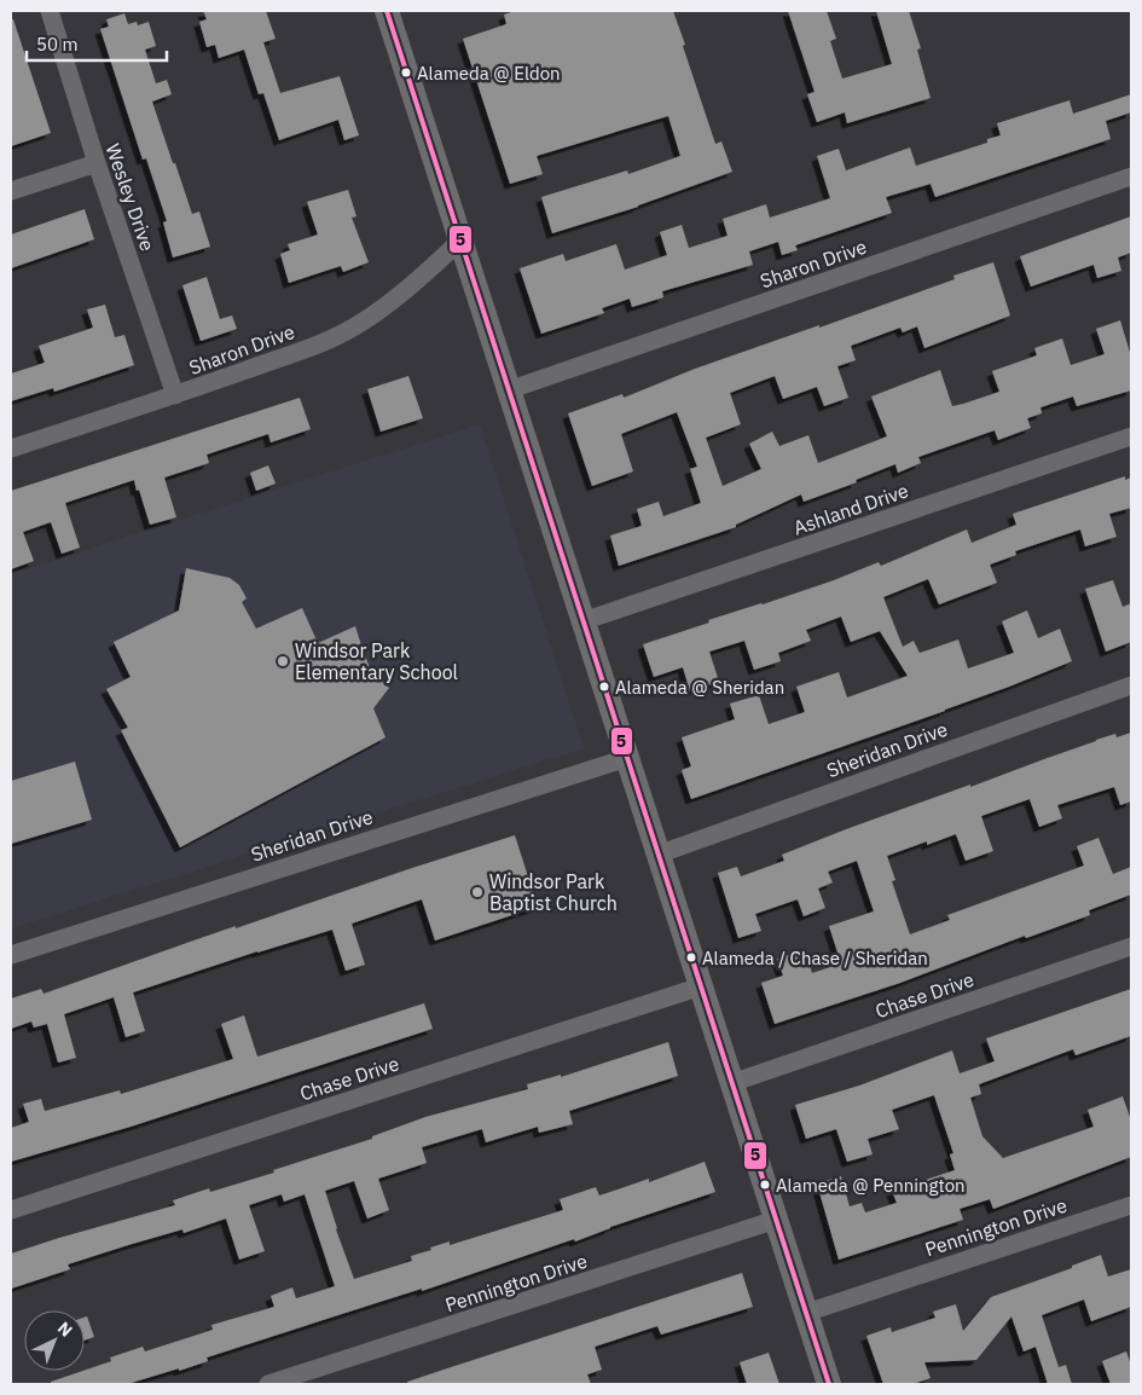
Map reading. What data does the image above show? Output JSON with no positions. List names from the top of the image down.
{
  "streets": {
    "street": [
      "Wesley Drive",
      "Sharon Drive",
      "Ashland Drive",
      "Sheridan Drive",
      "Chase Drive",
      "Pennington Drive"
    ]
  },
  "crossings": [
    ["Wesley Drive", "Sharon Drive"]
  ],
  "places": [
    "Alameda @ Eldon",
    "Windsor Park Elementary School",
    "Alameda @ Sheridan",
    "Windsor Park Baptist Church",
    "Alameda / Chase / Sheridan",
    "Alameda @ Pennington"
  ],
  "lines": ["transit line 5"],
  "scale_bar": "50 m",
  "north": "top right"
}
